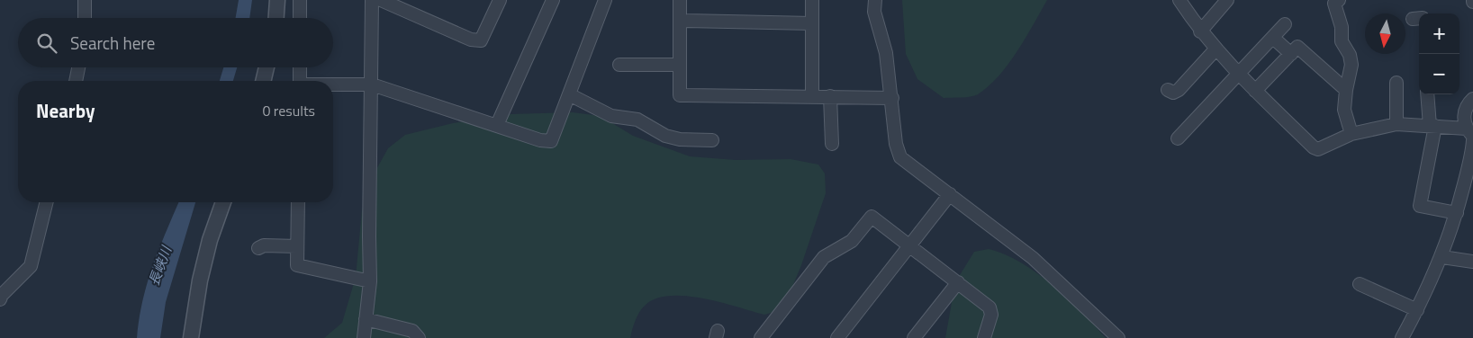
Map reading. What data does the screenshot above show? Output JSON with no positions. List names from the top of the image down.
{
  "water": ["長峡川"],
  "north": "bottom",
  "page": {
    "map_buttons": ["+", "−"],
    "search": "Search here",
    "heading": ["Nearby", "0 results"]
  }
}
